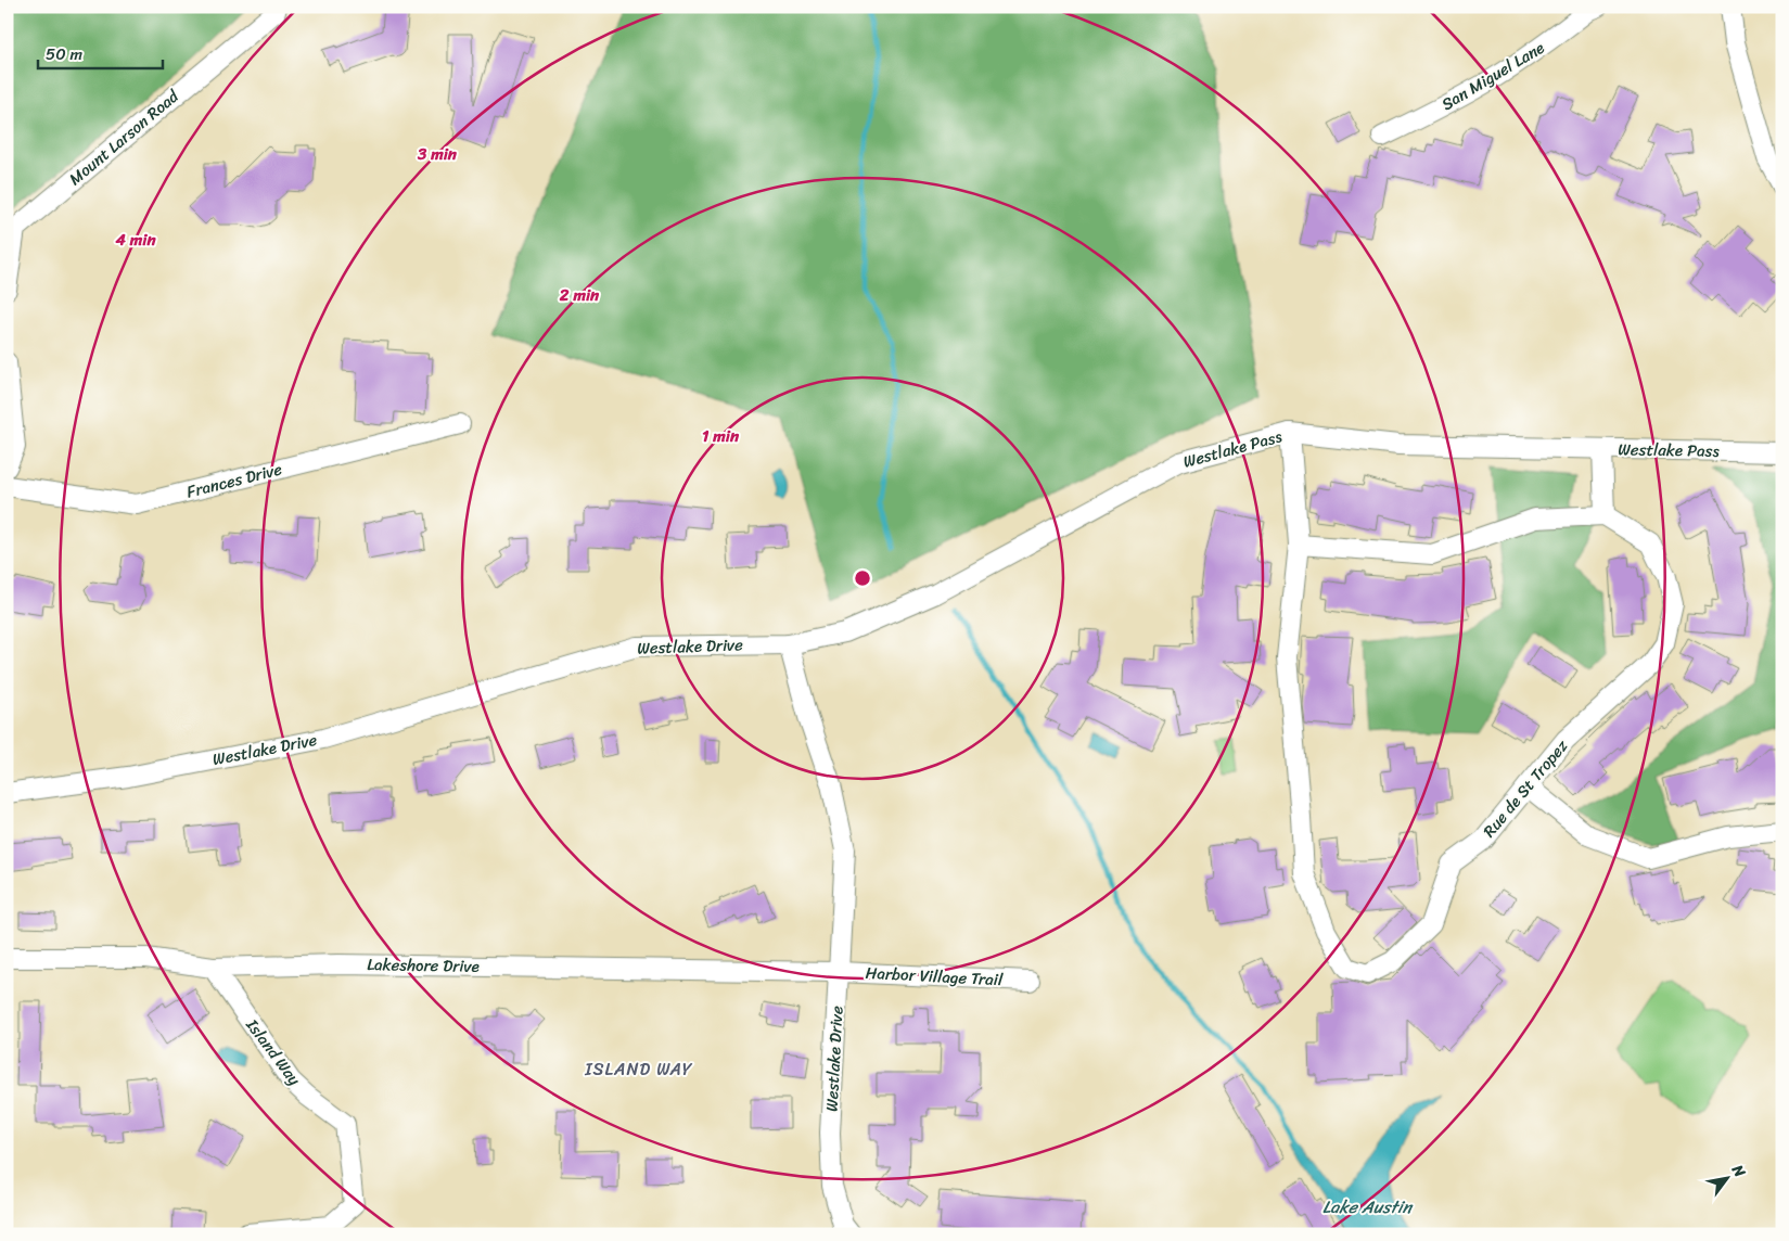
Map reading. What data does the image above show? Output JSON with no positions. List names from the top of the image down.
{
  "streets": {
    "street": [
      "San Miguel Lane",
      "Mount Larson Road",
      "Westlake Pass",
      "Frances Drive",
      "Westlake Drive",
      "Rue de St Tropez",
      "Lakeshore Drive",
      "Harbor Village Trail",
      "Island Way"
    ]
  },
  "crossings": [
    ["Westlake Pass", "Westlake Drive"],
    ["Westlake Pass", "Rue de St Tropez"],
    ["Westlake Drive", "Lakeshore Drive"],
    ["Westlake Drive", "Harbor Village Trail"],
    ["Lakeshore Drive", "Harbor Village Trail"],
    ["Lakeshore Drive", "Island Way"]
  ],
  "districts": ["ISLAND WAY"],
  "water": ["Lake Austin"],
  "scale_bar": "50 m",
  "north": "top right",
  "rings": [
    "3 min",
    "4 min",
    "2 min",
    "1 min"
  ]
}
